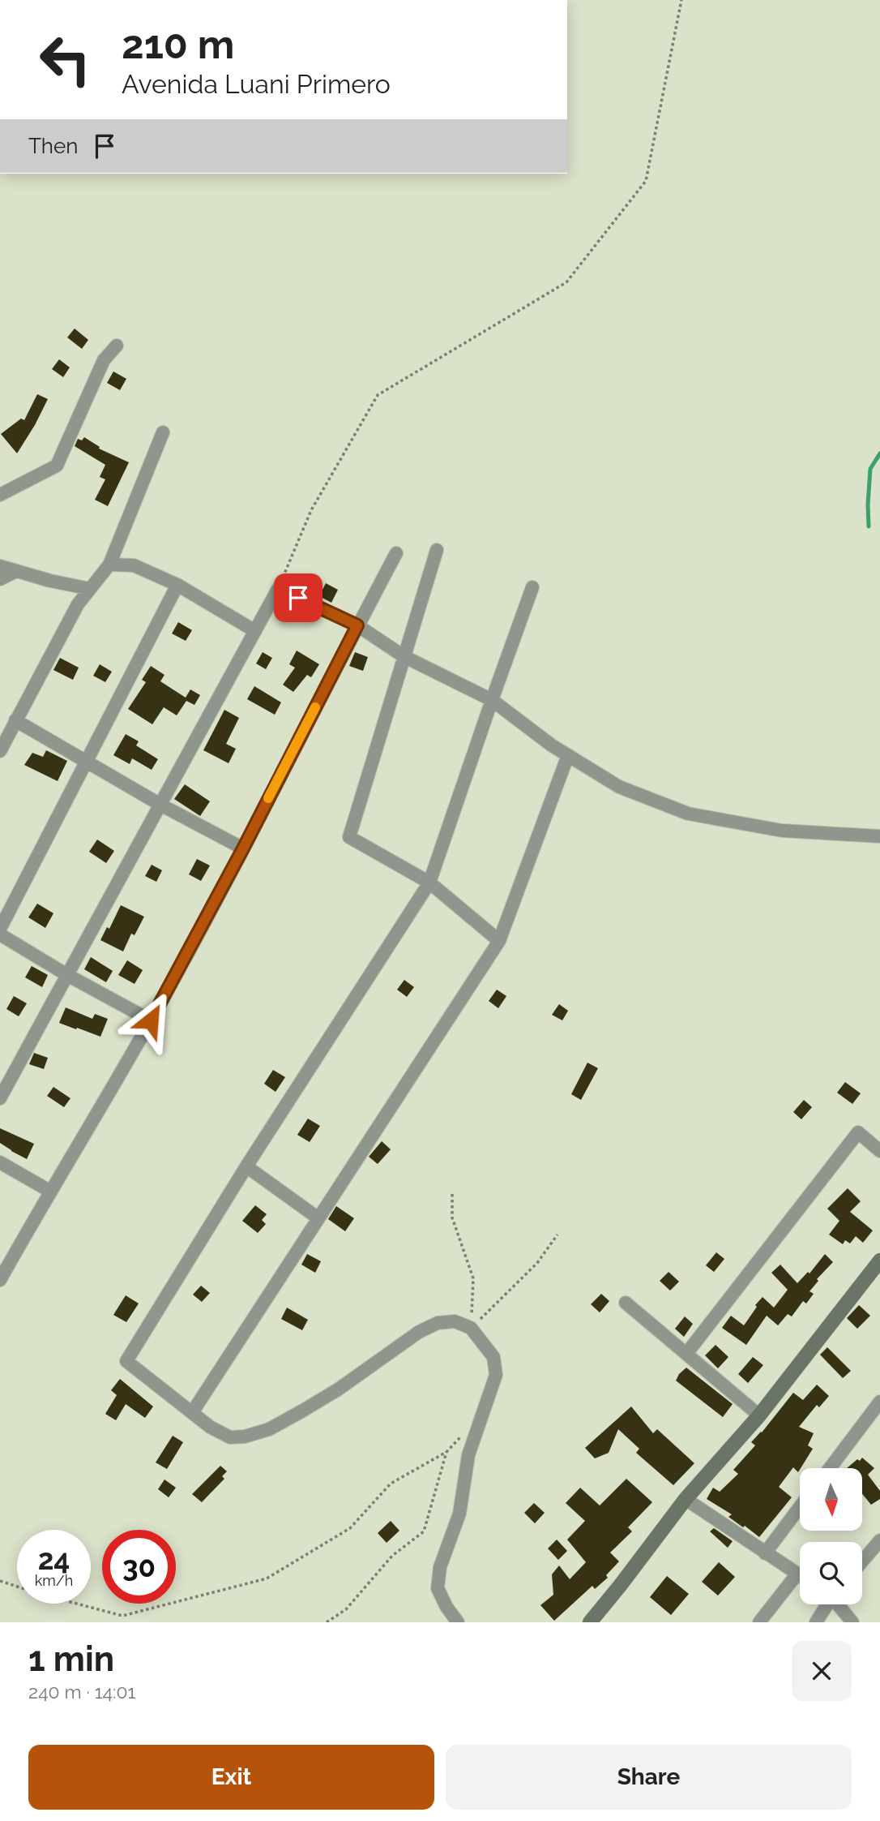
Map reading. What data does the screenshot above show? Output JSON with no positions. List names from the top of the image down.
{
  "north": "bottom",
  "page": {
    "turn": ["210 m", "Avenida Luani Primero"],
    "then": "Then",
    "speed": "24 km/h",
    "limit": "30",
    "heading": ["1 min", "240 m · 14:01"],
    "buttons": ["Exit", "Share"]
  }
}
